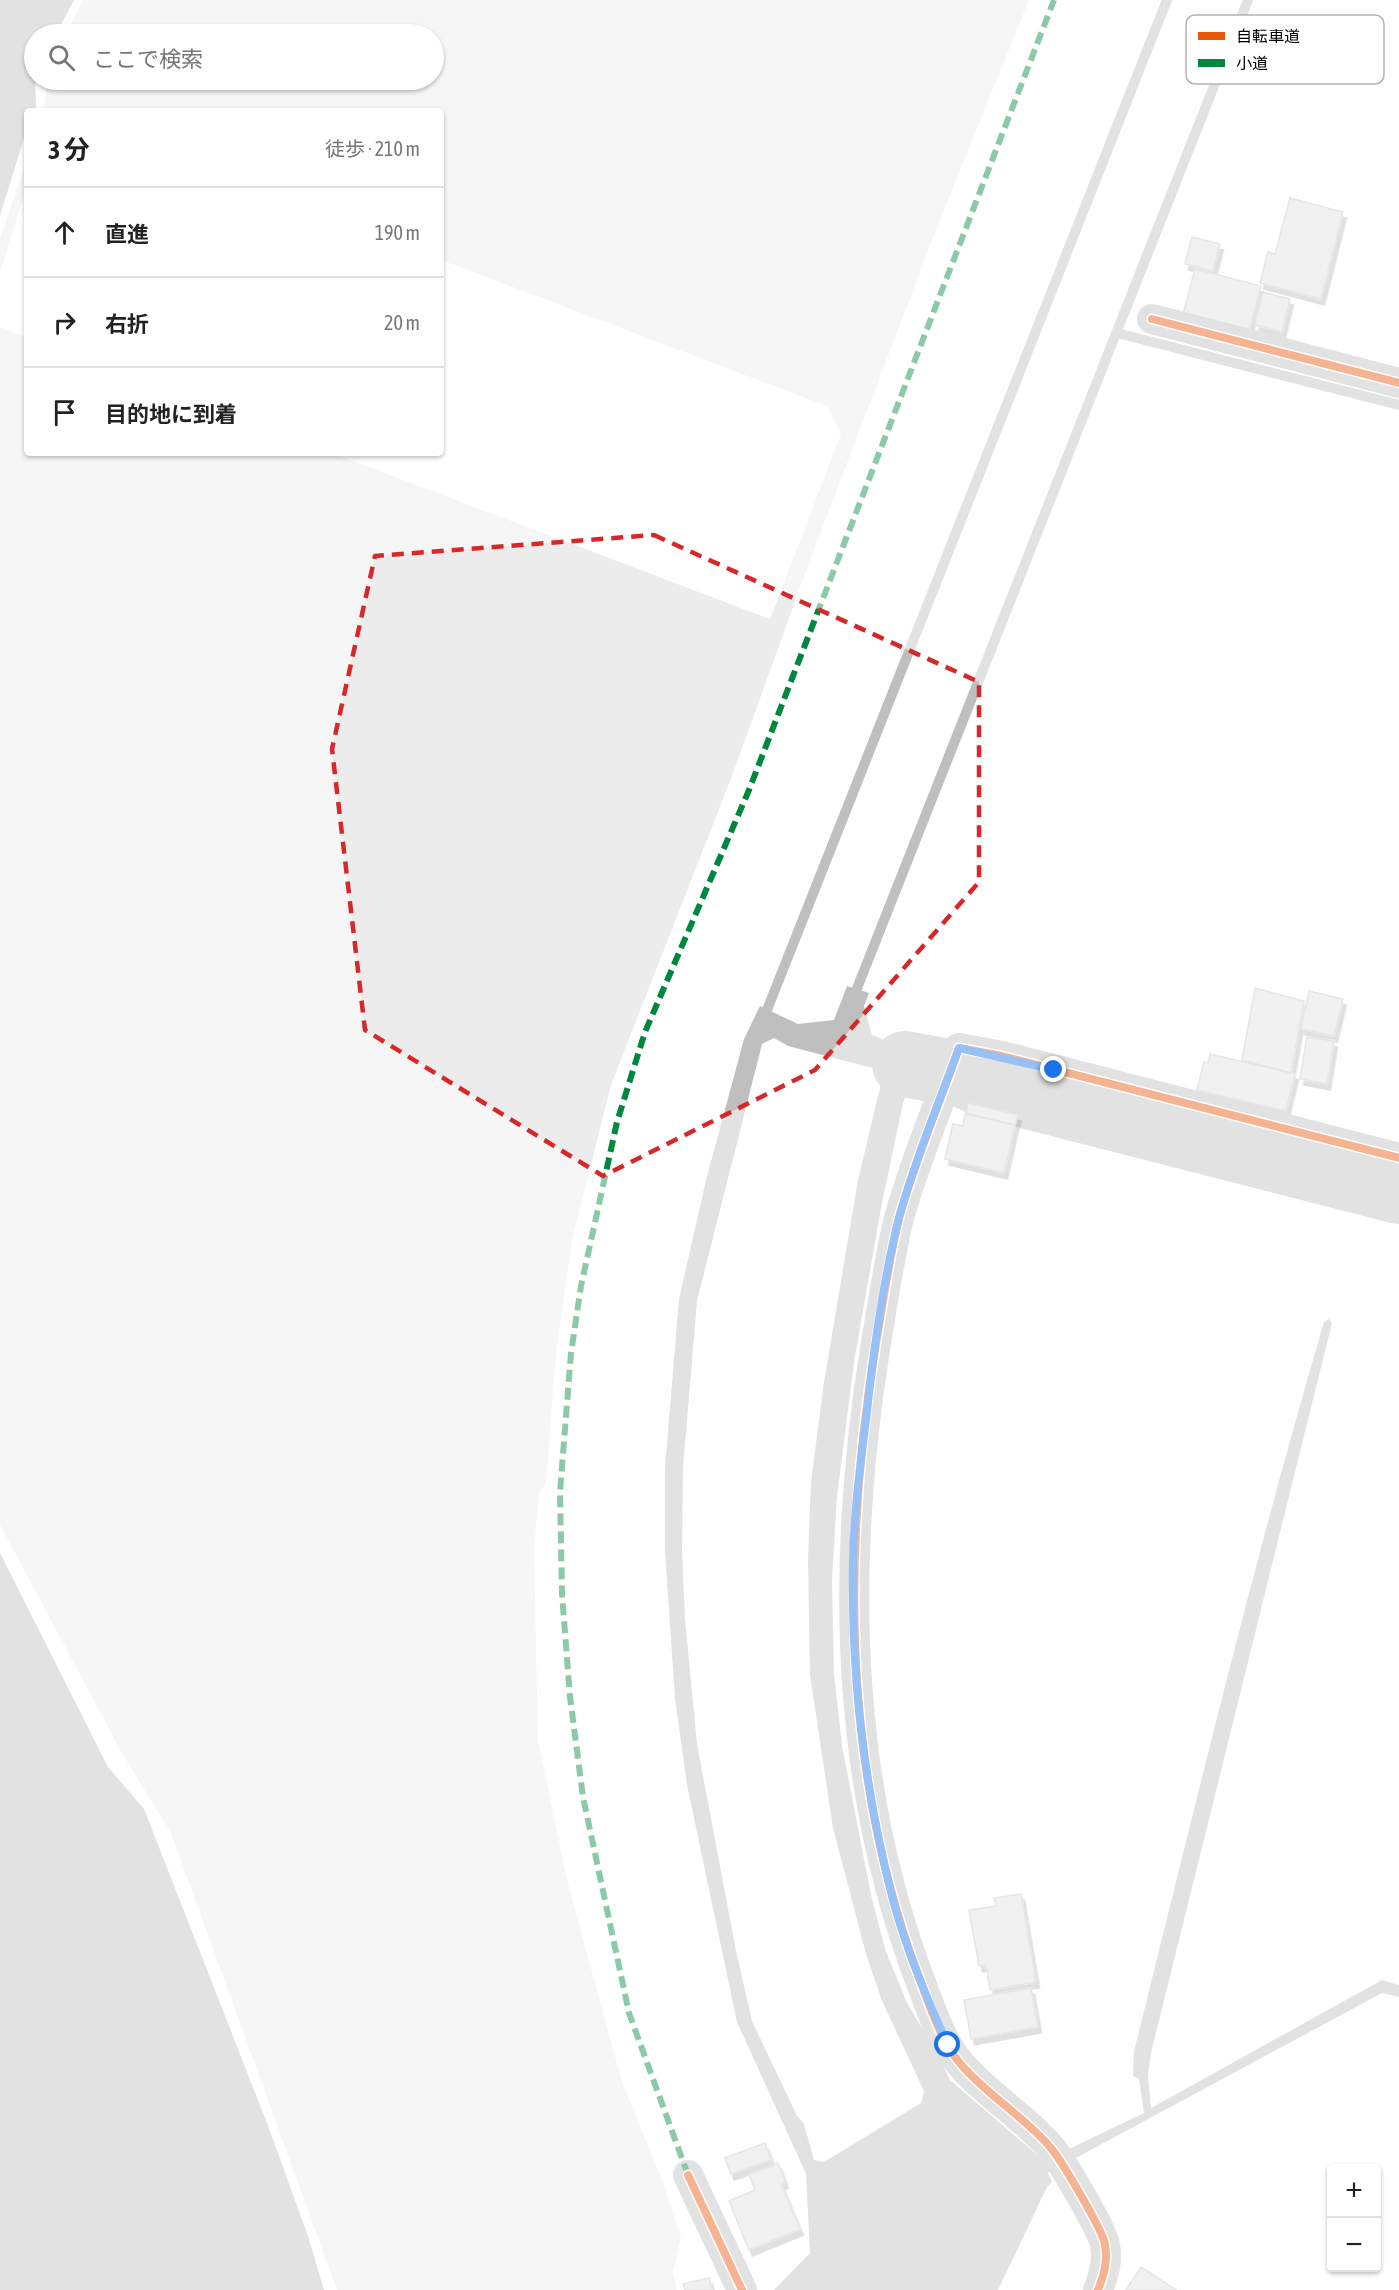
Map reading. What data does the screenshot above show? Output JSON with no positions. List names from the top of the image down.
{
  "legend": ["自転車道", "小道"],
  "page": {
    "search": "ここで検索",
    "heading": ["3 分", "徒歩 · 210 m"],
    "list": [
      ["直進", "190 m"],
      ["右折", "20 m"],
      "目的地に到着"
    ],
    "map_buttons": ["+", "−"]
  }
}
